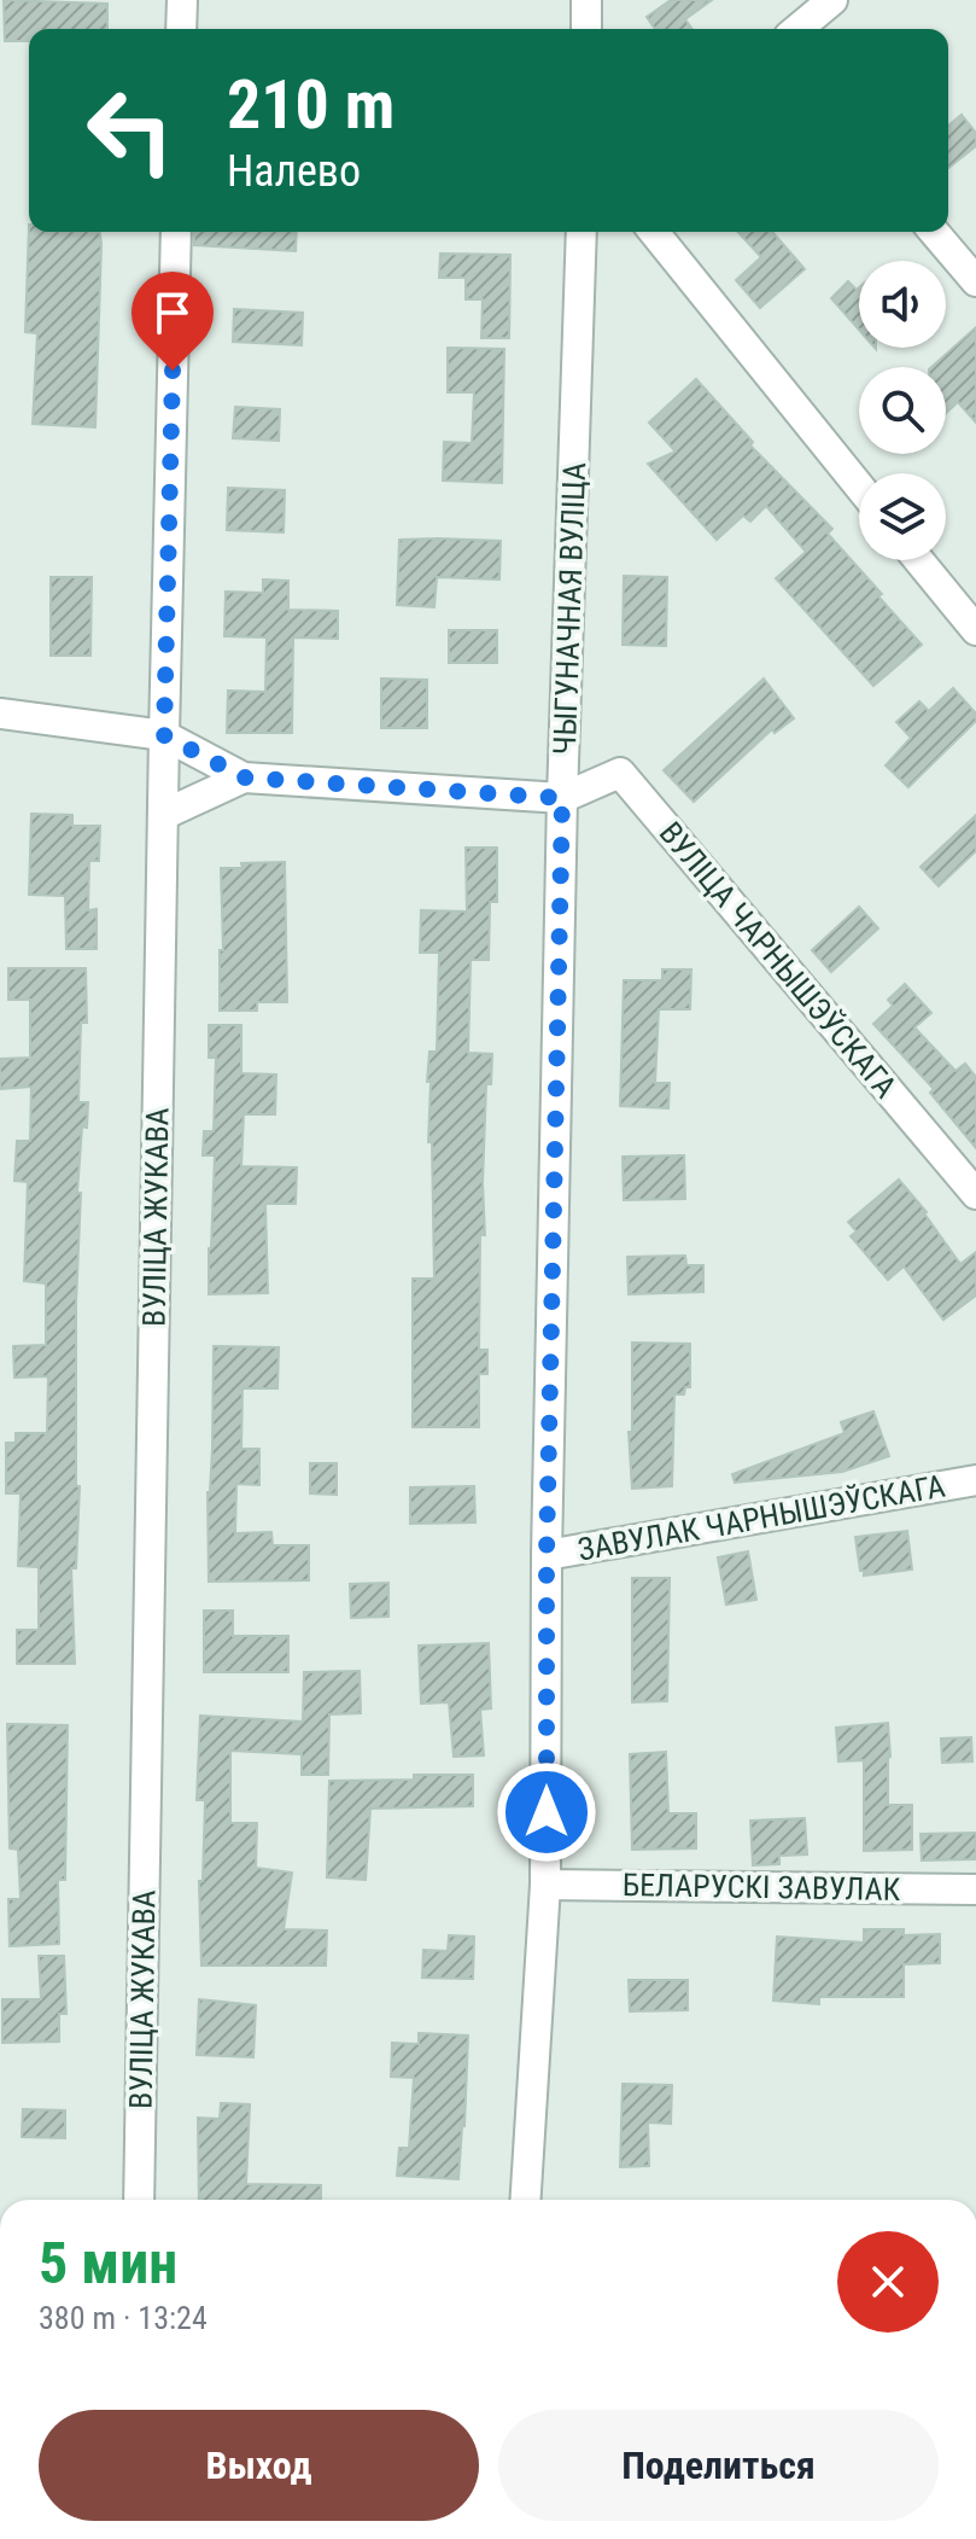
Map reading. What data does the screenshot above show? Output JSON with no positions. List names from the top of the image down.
{
  "streets": {
    "street": [
      "ЧЫГУНАЧНАЯ ВУЛІЦА",
      "ВУЛІЦА ЧАРНЫШЭЎСКАГА",
      "ВУЛІЦА ЖУКАВА",
      "ЗАВУЛАК ЧАРНЫШЭЎСКАГА",
      "БЕЛАРУСКІ ЗАВУЛАК"
    ]
  },
  "crossings": [
    ["ЧЫГУНАЧНАЯ ВУЛІЦА", "ВУЛІЦА ЧАРНЫШЭЎСКАГА"],
    ["ЧЫГУНАЧНАЯ ВУЛІЦА", "ЗАВУЛАК ЧАРНЫШЭЎСКАГА"],
    ["ЧЫГУНАЧНАЯ ВУЛІЦА", "БЕЛАРУСКІ ЗАВУЛАК"]
  ],
  "page": {
    "turn": ["210 m", "Налево"],
    "heading": ["5 мин", "380 m · 13:24"],
    "buttons": ["Выход", "Поделиться"]
  }
}
